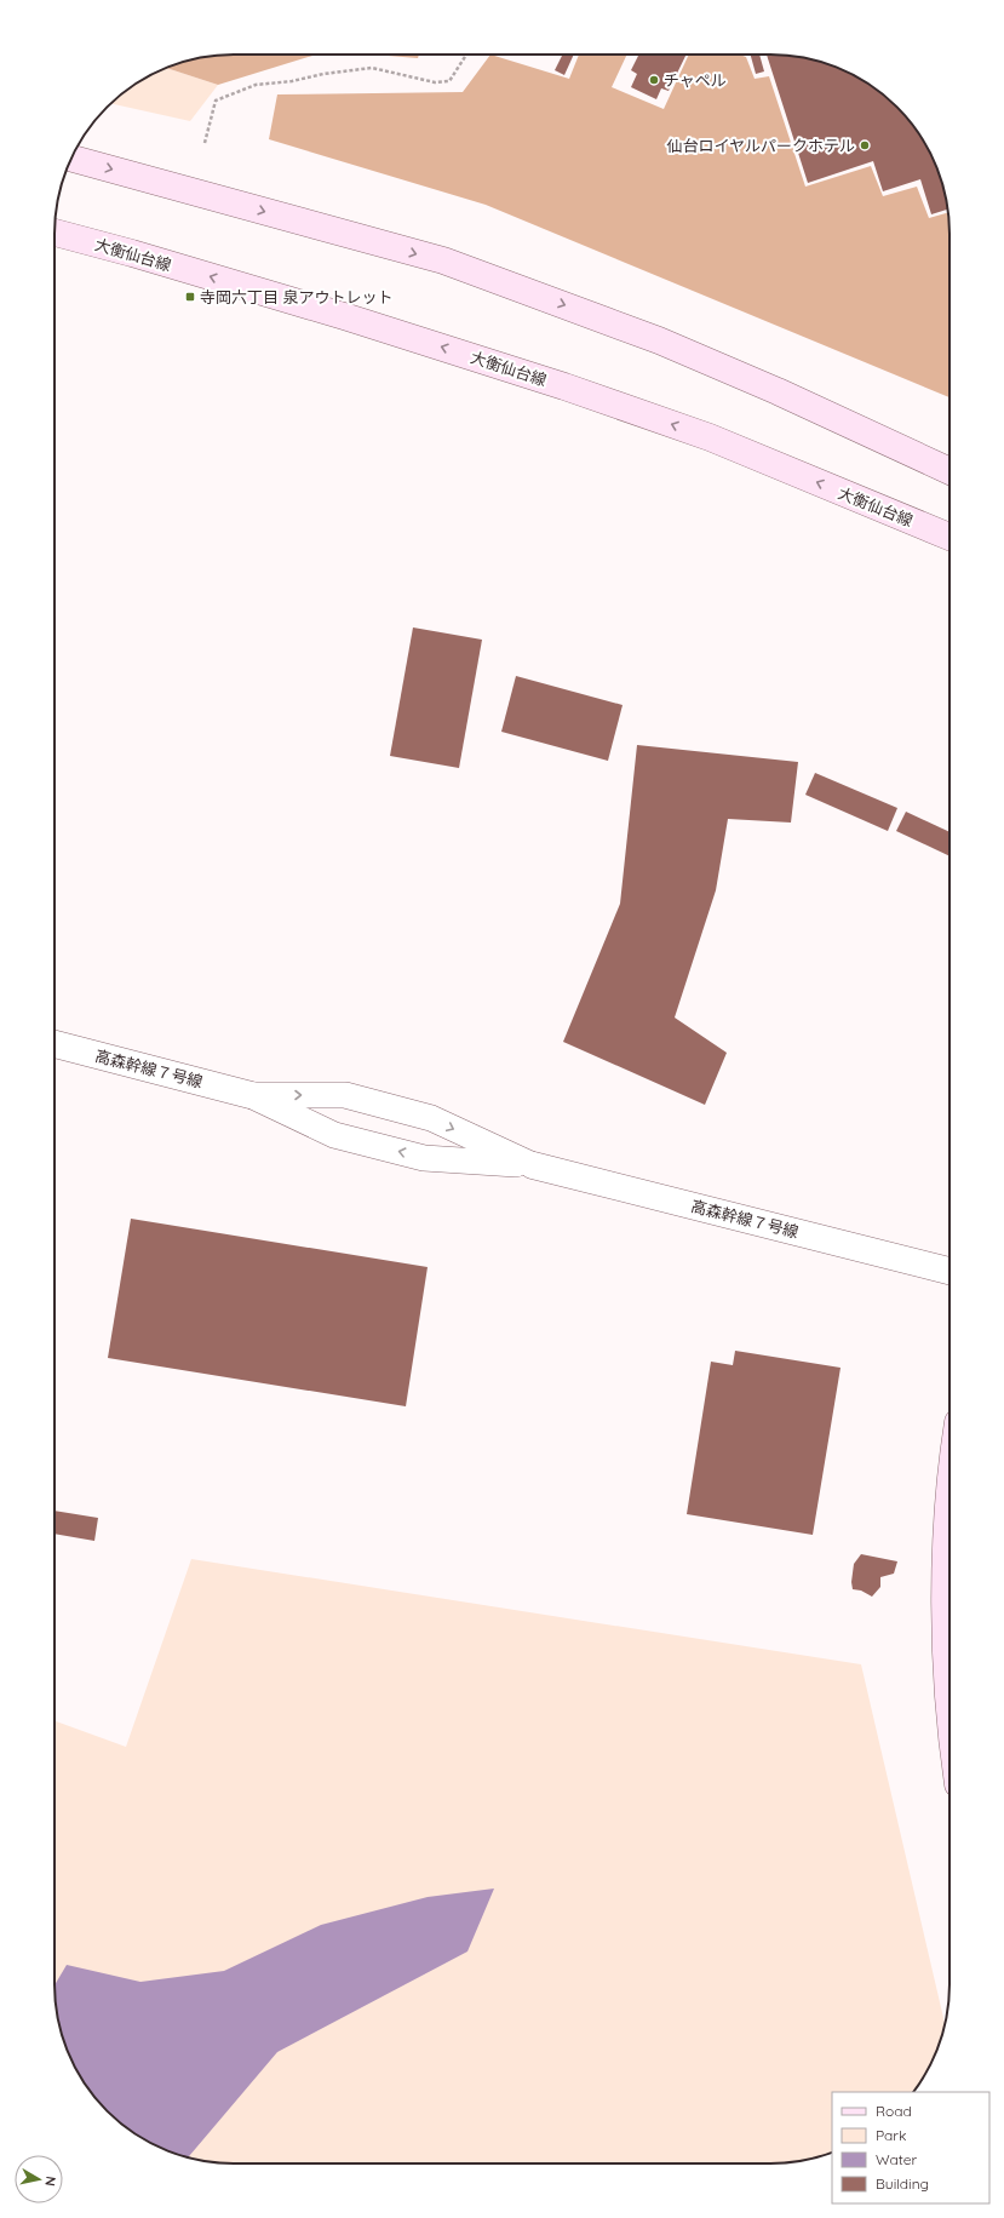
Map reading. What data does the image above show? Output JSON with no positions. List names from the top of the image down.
{
  "streets": {
    "main road": ["大衡仙台線"],
    "street": ["高森幹線７号線"]
  },
  "places": {
    "other": ["チャペル", "仙台ロイヤルパークホテル"],
    "transit": ["寺岡六丁目 泉アウトレット"]
  },
  "legend": [
    "Road",
    "Park",
    "Water",
    "Building"
  ],
  "north": "right"
}
